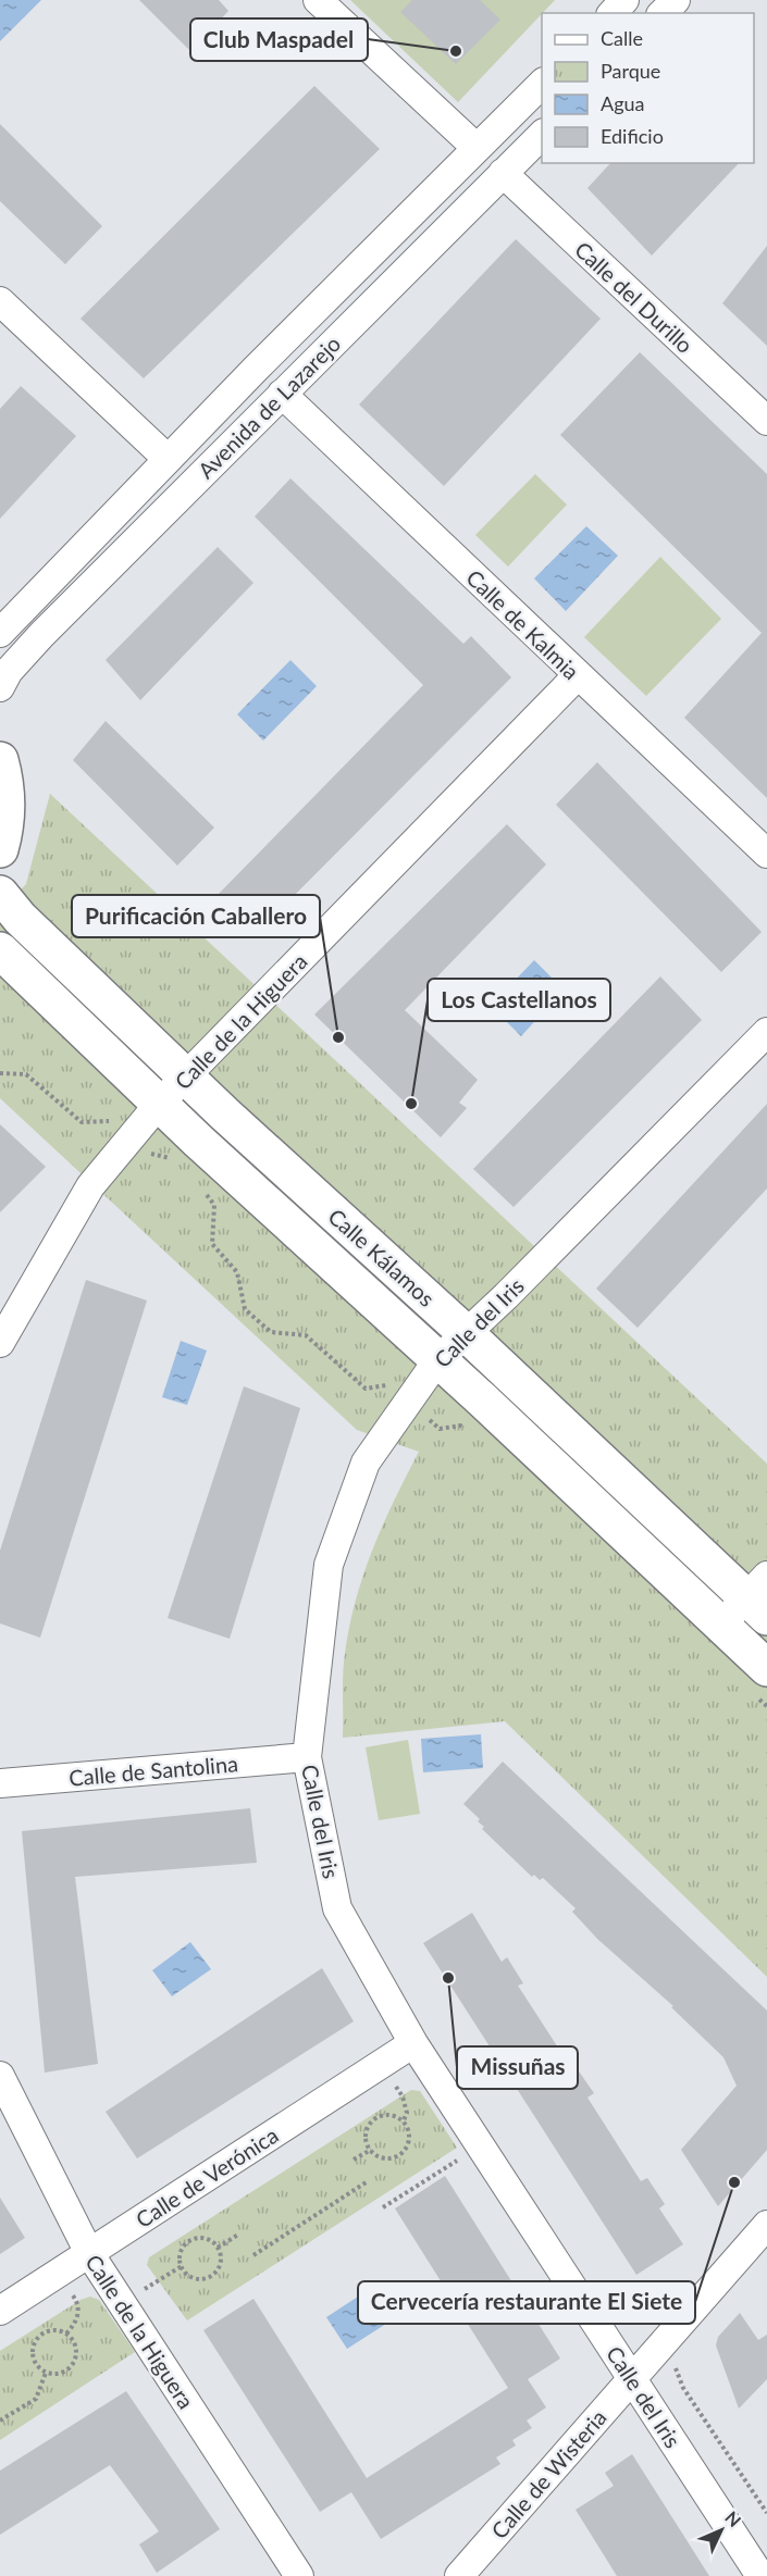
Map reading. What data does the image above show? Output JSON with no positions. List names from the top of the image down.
{
  "streets": {
    "main road": ["Calle Kálamos"],
    "street": [
      "Calle del Durillo",
      "Avenida de Lazarejo",
      "Calle de Kalmia",
      "Calle de la Higuera",
      "Calle del Iris",
      "Calle de Santolina",
      "Calle de Verónica",
      "Calle de Wisteria"
    ]
  },
  "crossings": [
    ["Calle del Durillo", "Avenida de Lazarejo"],
    ["Avenida de Lazarejo", "Calle de Kalmia"],
    ["Calle de Kalmia", "Calle de la Higuera"],
    ["Calle de la Higuera", "Calle Kálamos"],
    ["Calle de la Higuera", "Calle de Verónica"],
    ["Calle Kálamos", "Calle del Iris"],
    ["Calle del Iris", "Calle de Santolina"],
    ["Calle del Iris", "Calle de Verónica"],
    ["Calle del Iris", "Calle de Wisteria"]
  ],
  "places": [
    "Club Maspadel",
    "Purificación Caballero",
    "Los Castellanos",
    "Missuñas",
    "Cervecería restaurante El Siete"
  ],
  "legend": [
    "Calle",
    "Parque",
    "Agua",
    "Edificio"
  ],
  "north": "top right"
}
